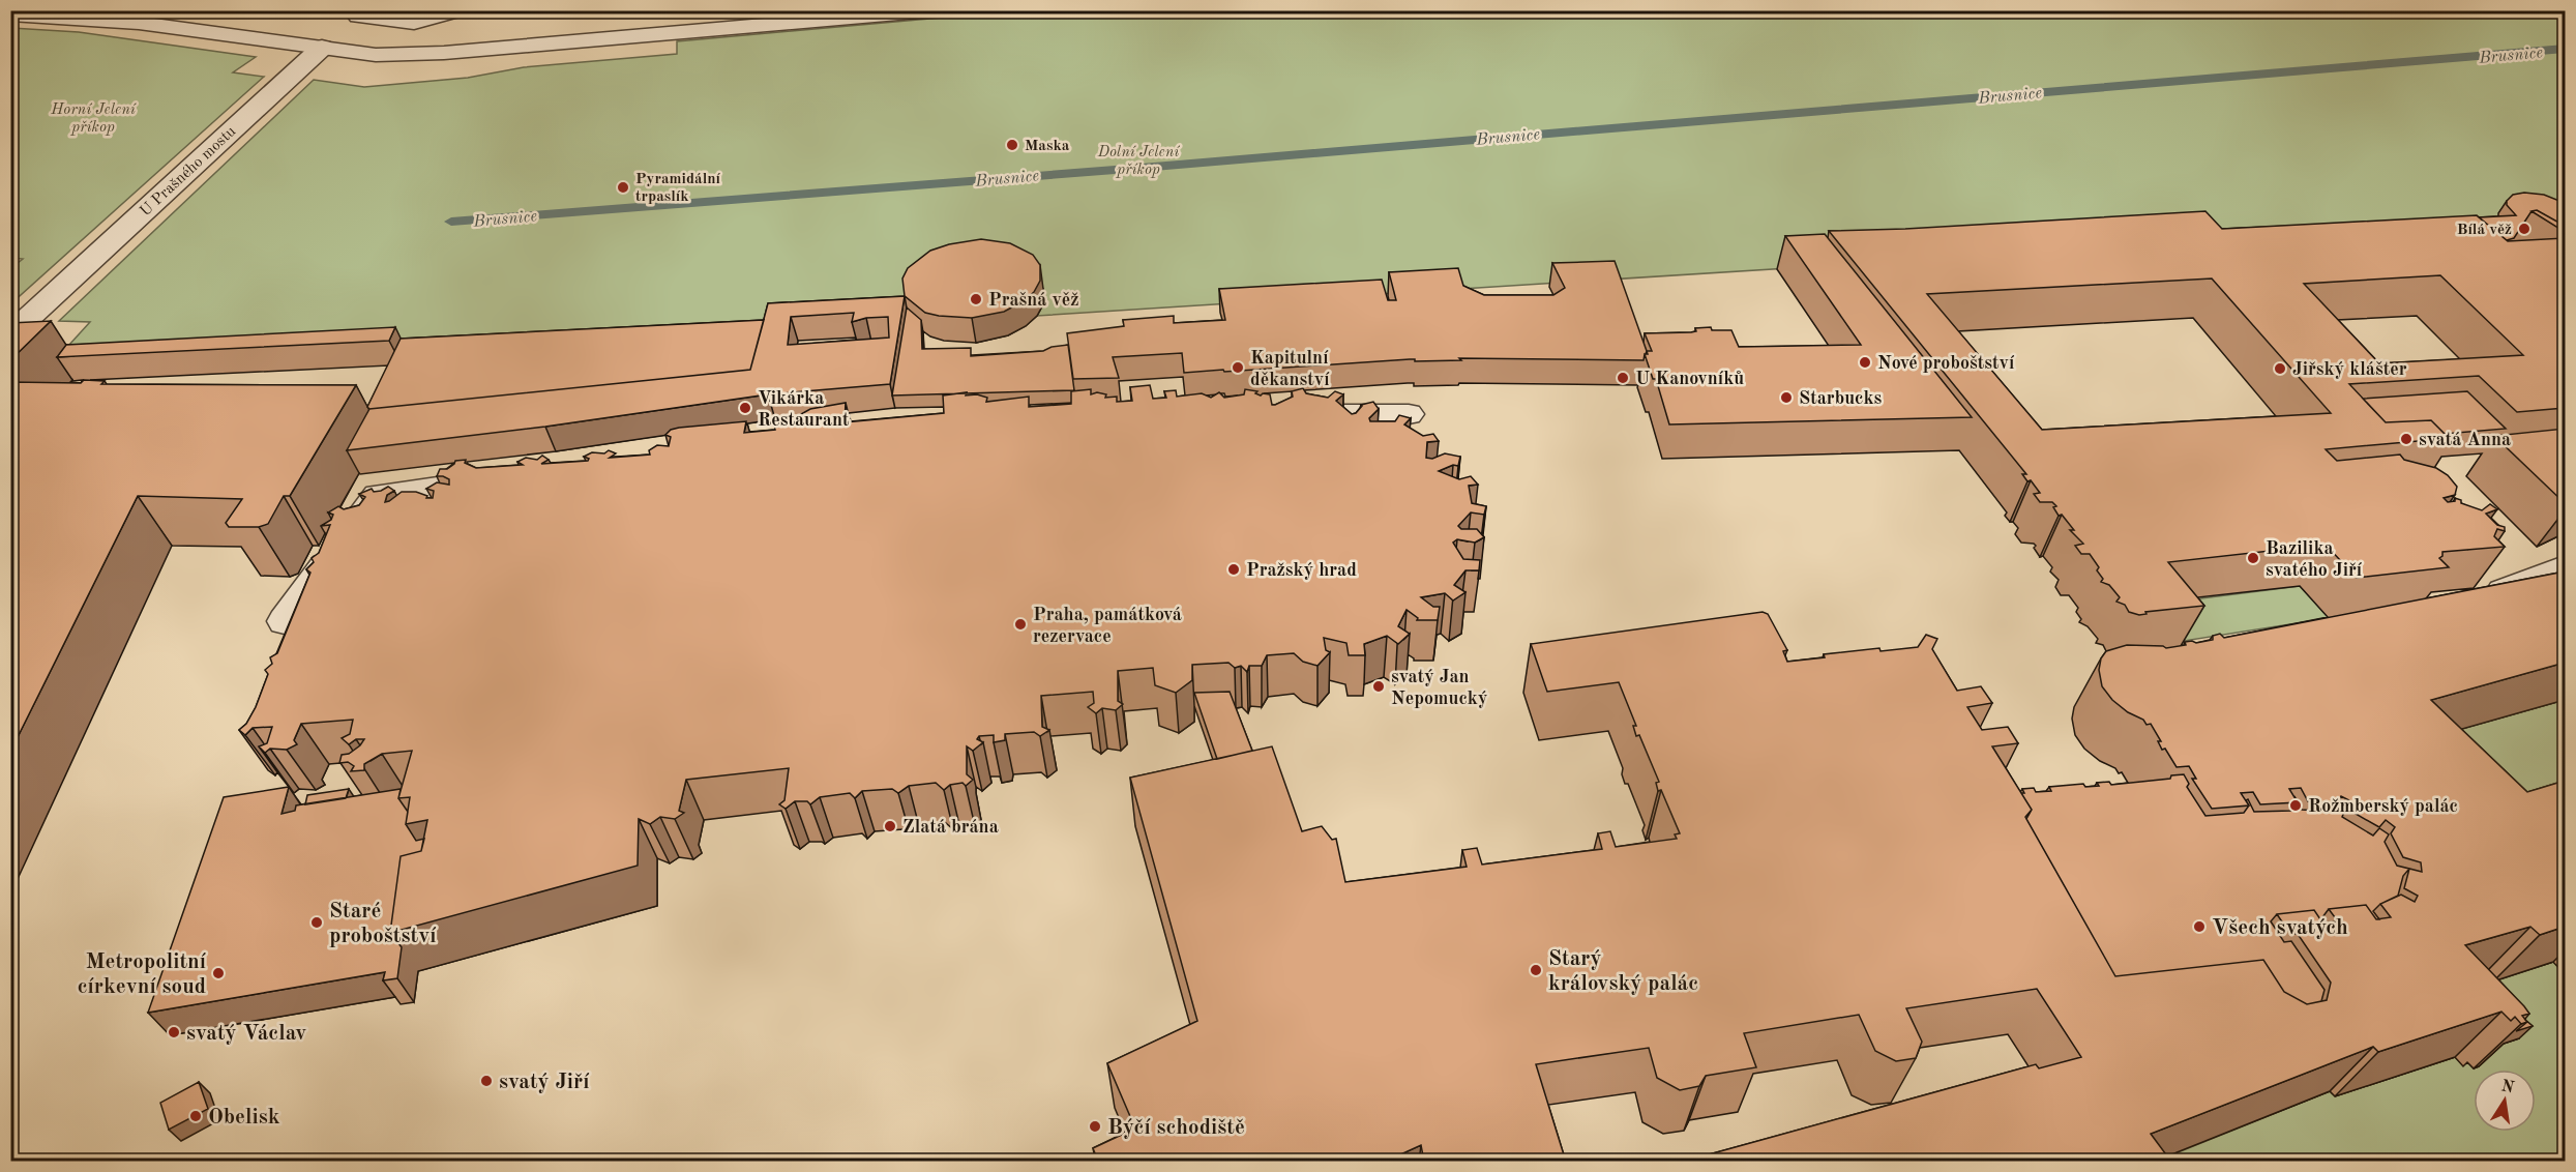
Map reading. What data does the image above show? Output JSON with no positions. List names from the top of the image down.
{
  "streets": {
    "street": ["U Prašného mostu"]
  },
  "water": ["Brusnice"],
  "parks": ["Horní Jelení příkop", "Dolní Jelení příkop"],
  "places": [
    "Maska",
    "Pyramidální trpaslík",
    "Bílá věž",
    "Prašná věž",
    "Nové proboštství",
    "Kapitulní děkanství",
    "Jiřský klášter",
    "U Kanovníků",
    "Starbucks",
    "Vikárka Restaurant",
    "svatá Anna",
    "Bazilika svatého Jiří",
    "Pražský hrad",
    "Praha, památková rezervace",
    "svatý Jan Nepomucký",
    "Rožmberský palác",
    "Zlatá brána",
    "Staré proboštství",
    "Všech svatých",
    "Starý královský palác",
    "Metropolitní církevní soud",
    "svatý Václav",
    "svatý Jiří",
    "Obelisk",
    "Býčí schodiště"
  ],
  "north": "top"
}
